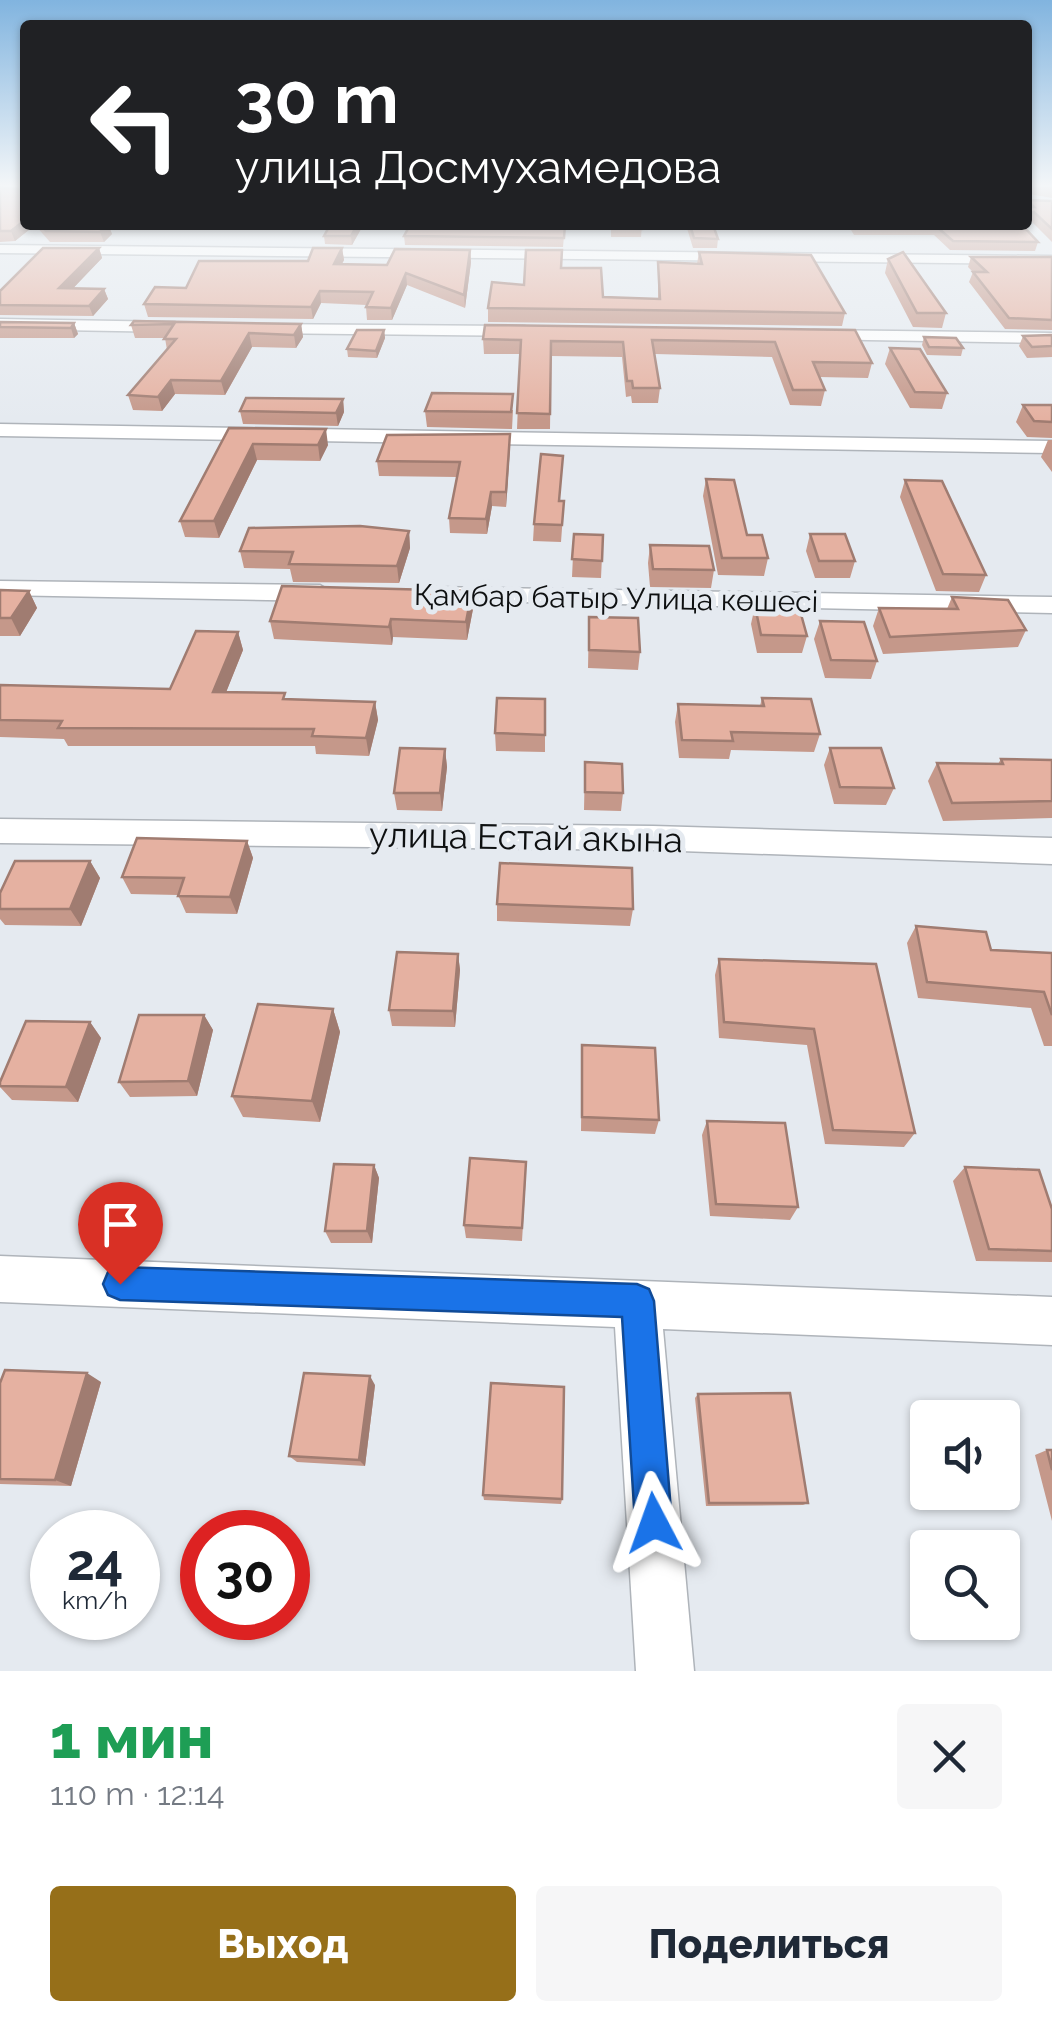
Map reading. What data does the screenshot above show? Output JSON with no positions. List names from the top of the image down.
{
  "streets": {
    "street": ["Қамбар батыр Улица көшесі", "улица Естай акына"]
  },
  "page": {
    "turn": ["30 m", "улица Досмухамедова"],
    "speed": "24 km/h",
    "limit": "30",
    "heading": ["1 мин", "110 m · 12:14"],
    "buttons": ["Выход", "Поделиться"]
  }
}
